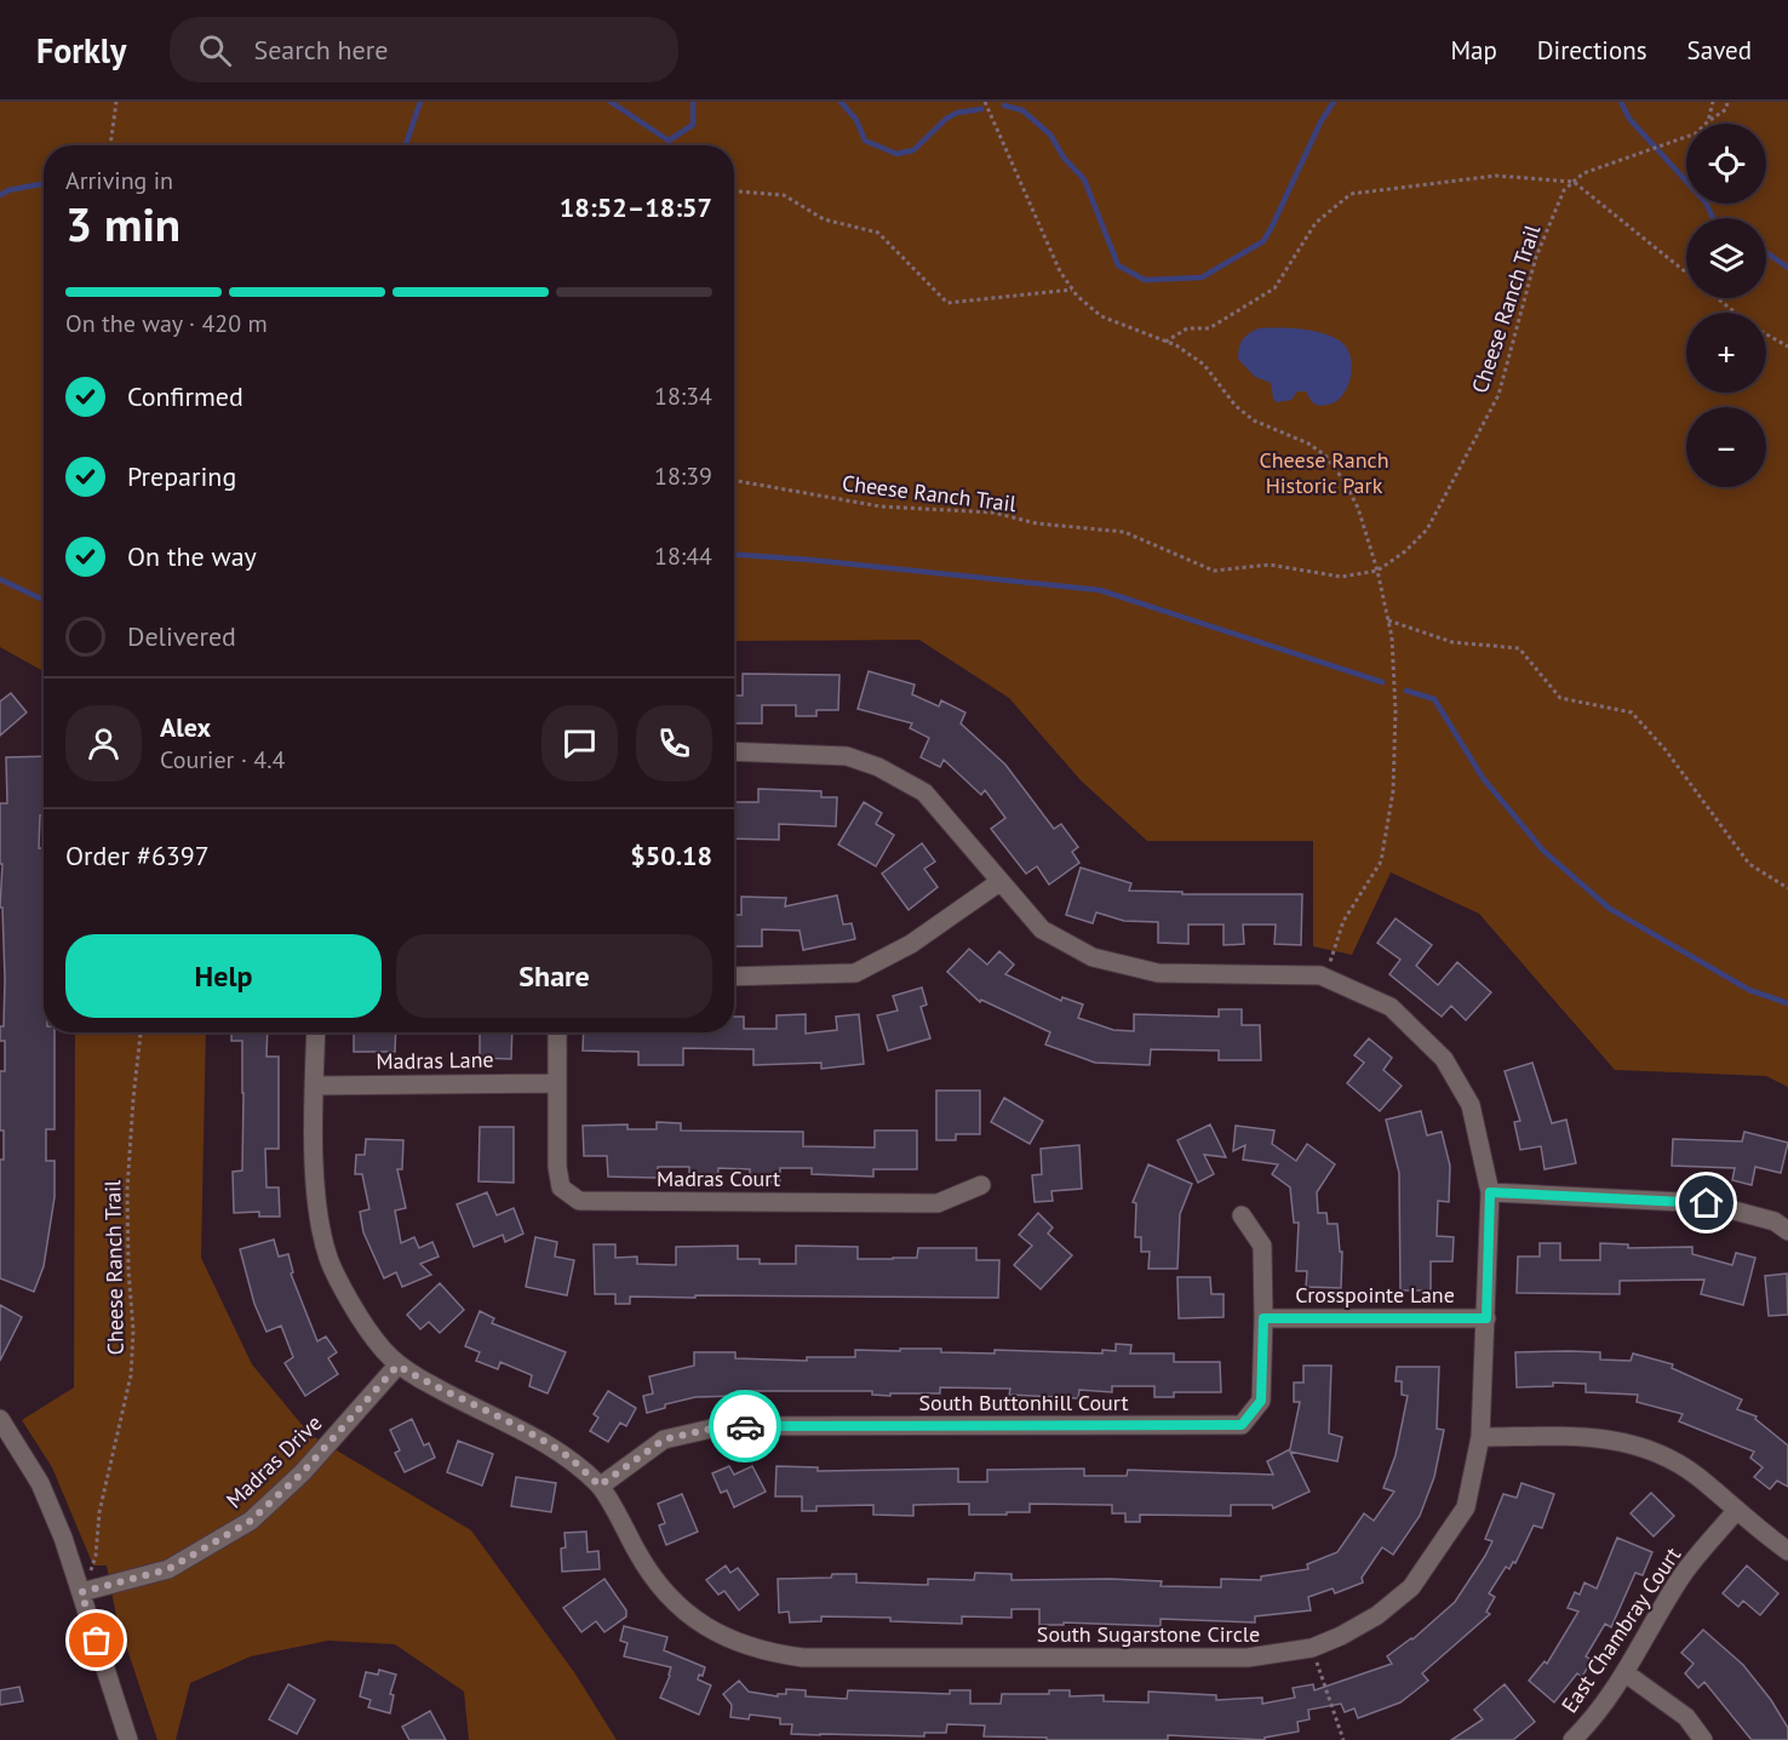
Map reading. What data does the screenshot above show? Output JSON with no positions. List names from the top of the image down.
{
  "streets": {
    "street": [
      "Madras Lane",
      "Madras Court",
      "Crosspointe Lane",
      "South Buttonhill Court",
      "Madras Drive",
      "East Chambray Court",
      "South Sugarstone Circle"
    ],
    "path": ["Cheese Ranch Trail"]
  },
  "crossings": [
    ["Cheese Ranch Trail", "Madras Drive"],
    ["Madras Lane", "Madras Court"],
    ["Madras Lane", "South Sugarstone Circle"],
    ["Crosspointe Lane", "South Buttonhill Court"],
    ["Crosspointe Lane", "South Sugarstone Circle"],
    ["South Buttonhill Court", "South Sugarstone Circle"],
    ["Madras Drive", "South Sugarstone Circle"]
  ],
  "parks": ["Cheese Ranch Historic Park"],
  "page": {
    "header": "Forkly",
    "search": "Search here",
    "nav": ["Map", "Directions", "Saved"],
    "map_buttons": ["+", "−"],
    "heading": ["3 min", "Arriving in", "18:52–18:57"],
    "panel": [
      "Alex",
      "Courier · 4.4",
      "Order #6397",
      "$50.18"
    ],
    "bar": "On the way · 420 m",
    "list": [
      ["Confirmed", "18:34"],
      ["Preparing", "18:39"],
      ["On the way", "18:44"],
      "Delivered"
    ],
    "buttons": ["Help", "Share"]
  }
}
